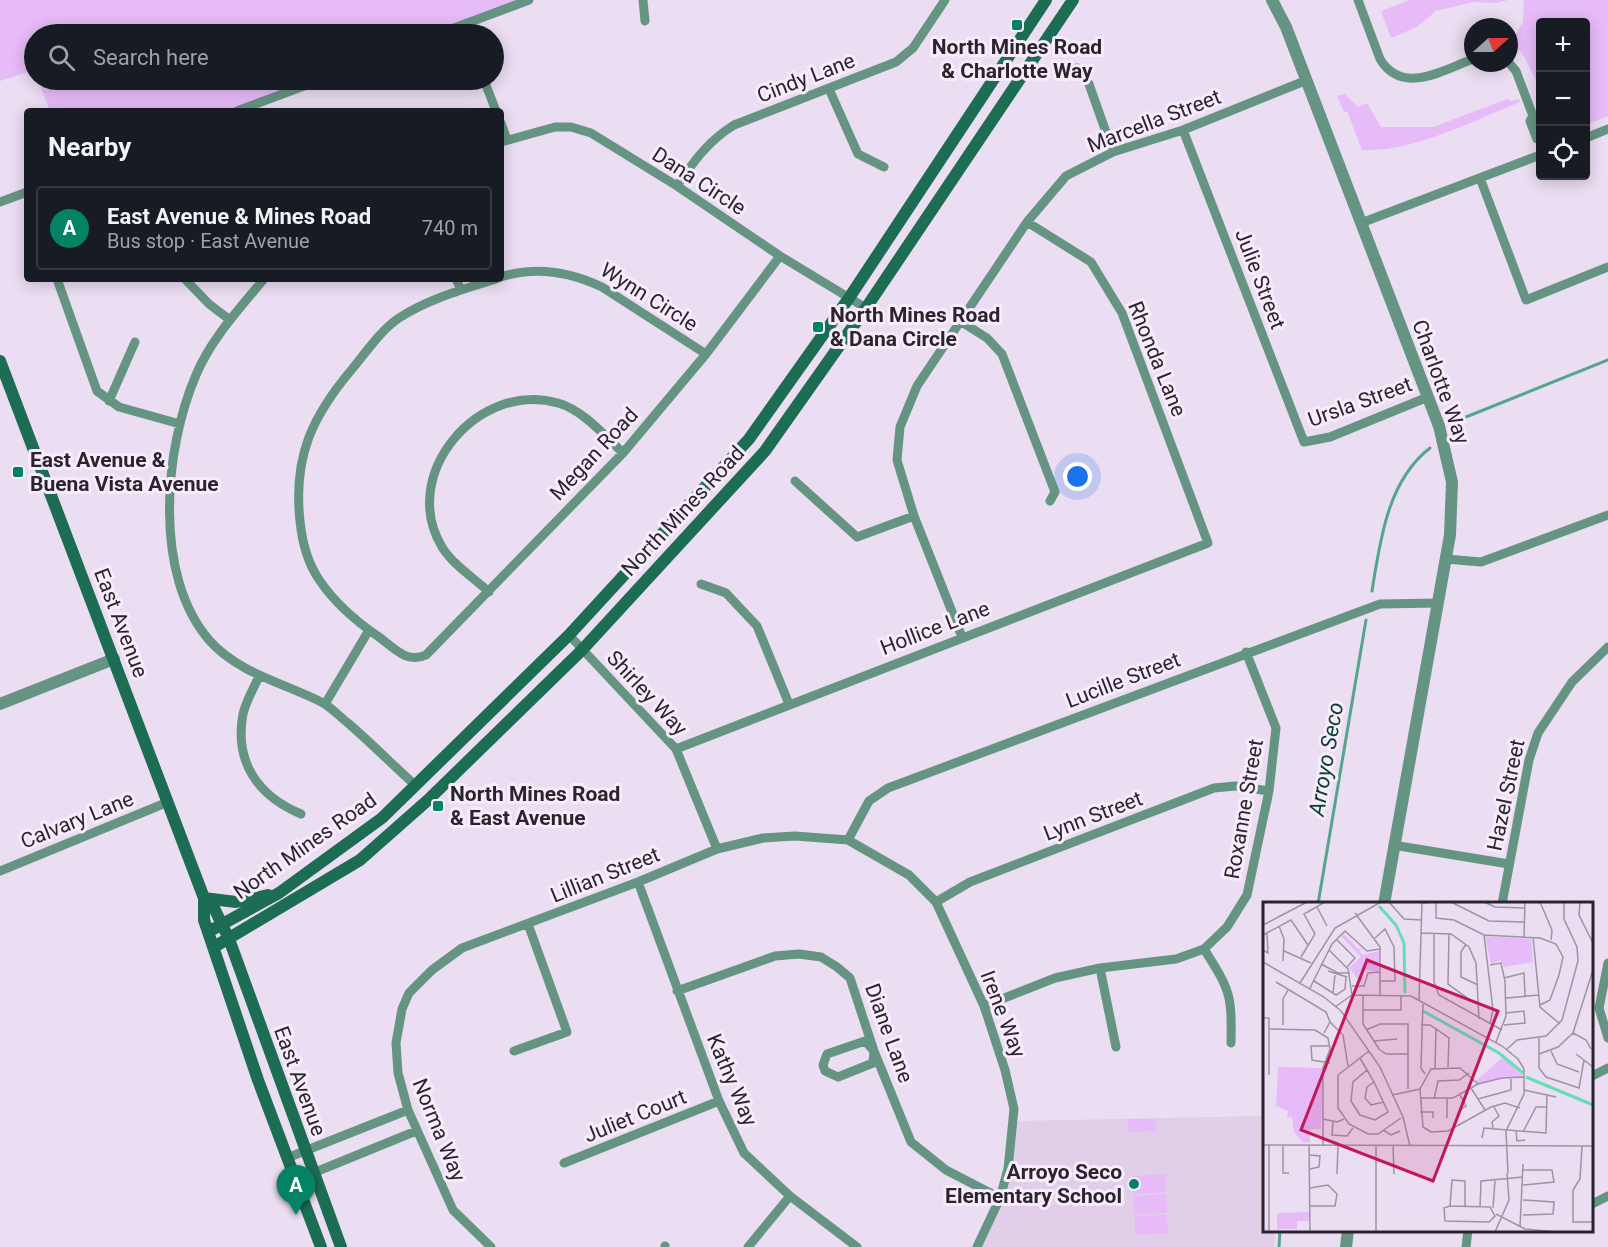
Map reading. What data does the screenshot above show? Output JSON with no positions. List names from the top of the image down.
{
  "streets": {
    "main road": ["North Mines Road", "East Avenue"],
    "street": [
      "Cindy Lane",
      "Marcella Street",
      "Dana Circle",
      "Julie Street",
      "Wynn Circle",
      "Rhonda Lane",
      "Charlotte Way",
      "Ursla Street",
      "Megan Road",
      "Hollice Lane",
      "Lucille Street",
      "Shirley Way",
      "Hazel Street",
      "Roxanne Street",
      "Lynn Street",
      "Calvary Lane",
      "Lillian Street",
      "Irene Way",
      "Diane Lane",
      "Kathy Way",
      "Juliet Court",
      "Norma Way"
    ]
  },
  "crossings": [
    ["Cindy Lane", "Dana Circle"],
    ["Marcella Street", "Julie Street"],
    ["Marcella Street", "Rhonda Lane"],
    ["Marcella Street", "Charlotte Way"],
    ["Marcella Street", "Hollice Lane"],
    ["Dana Circle", "Megan Road"],
    ["Dana Circle", "North Mines Road"],
    ["Julie Street", "Ursla Street"],
    ["Wynn Circle", "Megan Road"],
    ["Rhonda Lane", "Hollice Lane"],
    ["Charlotte Way", "Ursla Street"],
    ["Charlotte Way", "Lucille Street"],
    ["North Mines Road", "East Avenue"],
    ["North Mines Road", "Shirley Way"],
    ["East Avenue", "Calvary Lane"],
    ["Hollice Lane", "Shirley Way"],
    ["Lucille Street", "Roxanne Street"],
    ["Lucille Street", "Lillian Street"],
    ["Lucille Street", "Irene Way"],
    ["Shirley Way", "Lillian Street"],
    ["Roxanne Street", "Lynn Street"],
    ["Roxanne Street", "Irene Way"],
    ["Lynn Street", "Irene Way"],
    ["Lillian Street", "Irene Way"],
    ["Lillian Street", "Kathy Way"],
    ["Lillian Street", "Norma Way"],
    ["Irene Way", "Diane Lane"],
    ["Diane Lane", "Kathy Way"],
    ["Kathy Way", "Juliet Court"]
  ],
  "water": ["Arroyo Seco"],
  "places": {
    "transit": [
      "North Mines Road & Charlotte Way",
      "North Mines Road & Dana Circle",
      "East Avenue & Buena Vista Avenue",
      "North Mines Road & East Avenue"
    ],
    "other": ["Arroyo Seco Elementary School"]
  },
  "north": "right",
  "page": {
    "map_buttons": ["+", "−"],
    "search": "Search here",
    "heading": "Nearby",
    "list": [
      {
        "mark": "A",
        "name": "East Avenue & Mines Road",
        "note": "Bus stop · East Avenue",
        "value": "740 m"
      }
    ],
    "pins": "A"
  }
}
